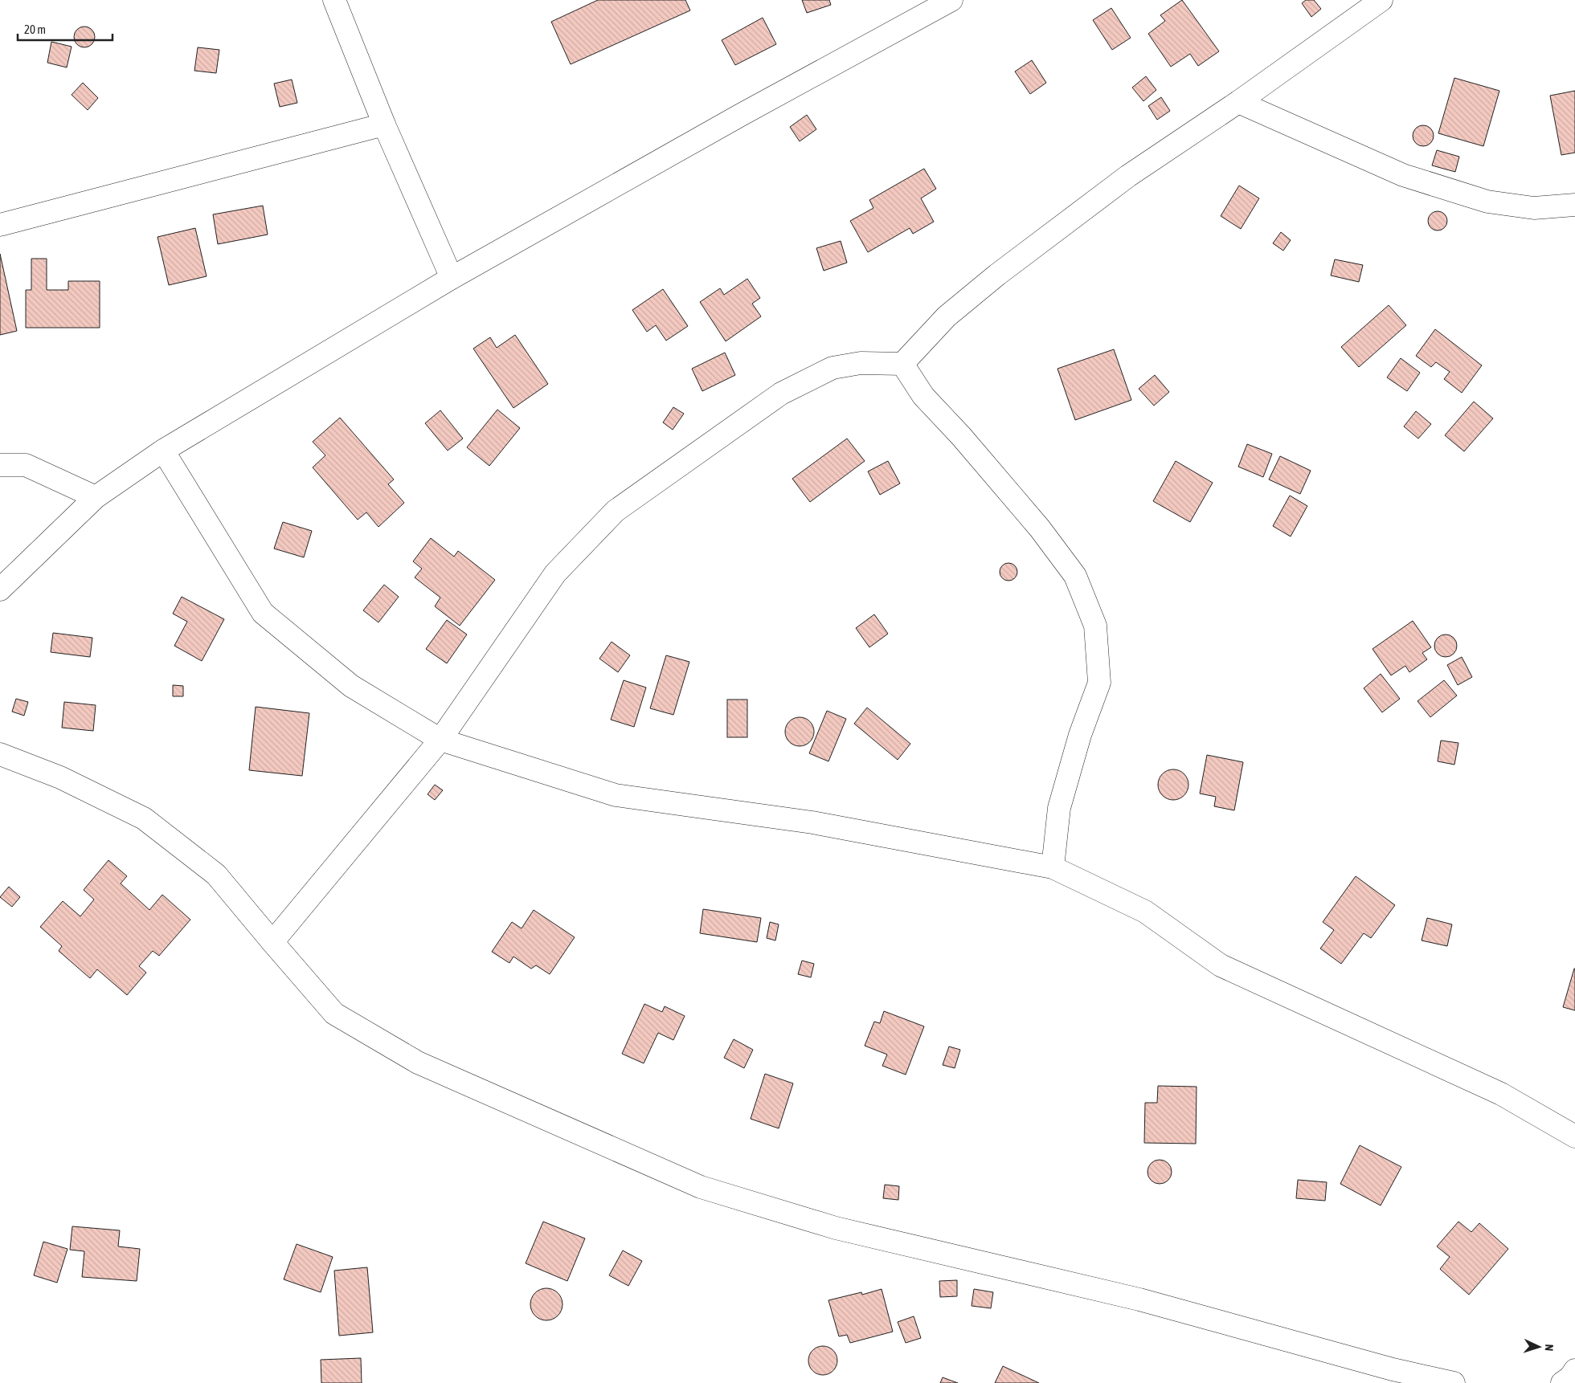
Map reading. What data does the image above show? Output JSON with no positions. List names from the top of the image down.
{
  "scale_bar": "20 m",
  "north": "right"
}
